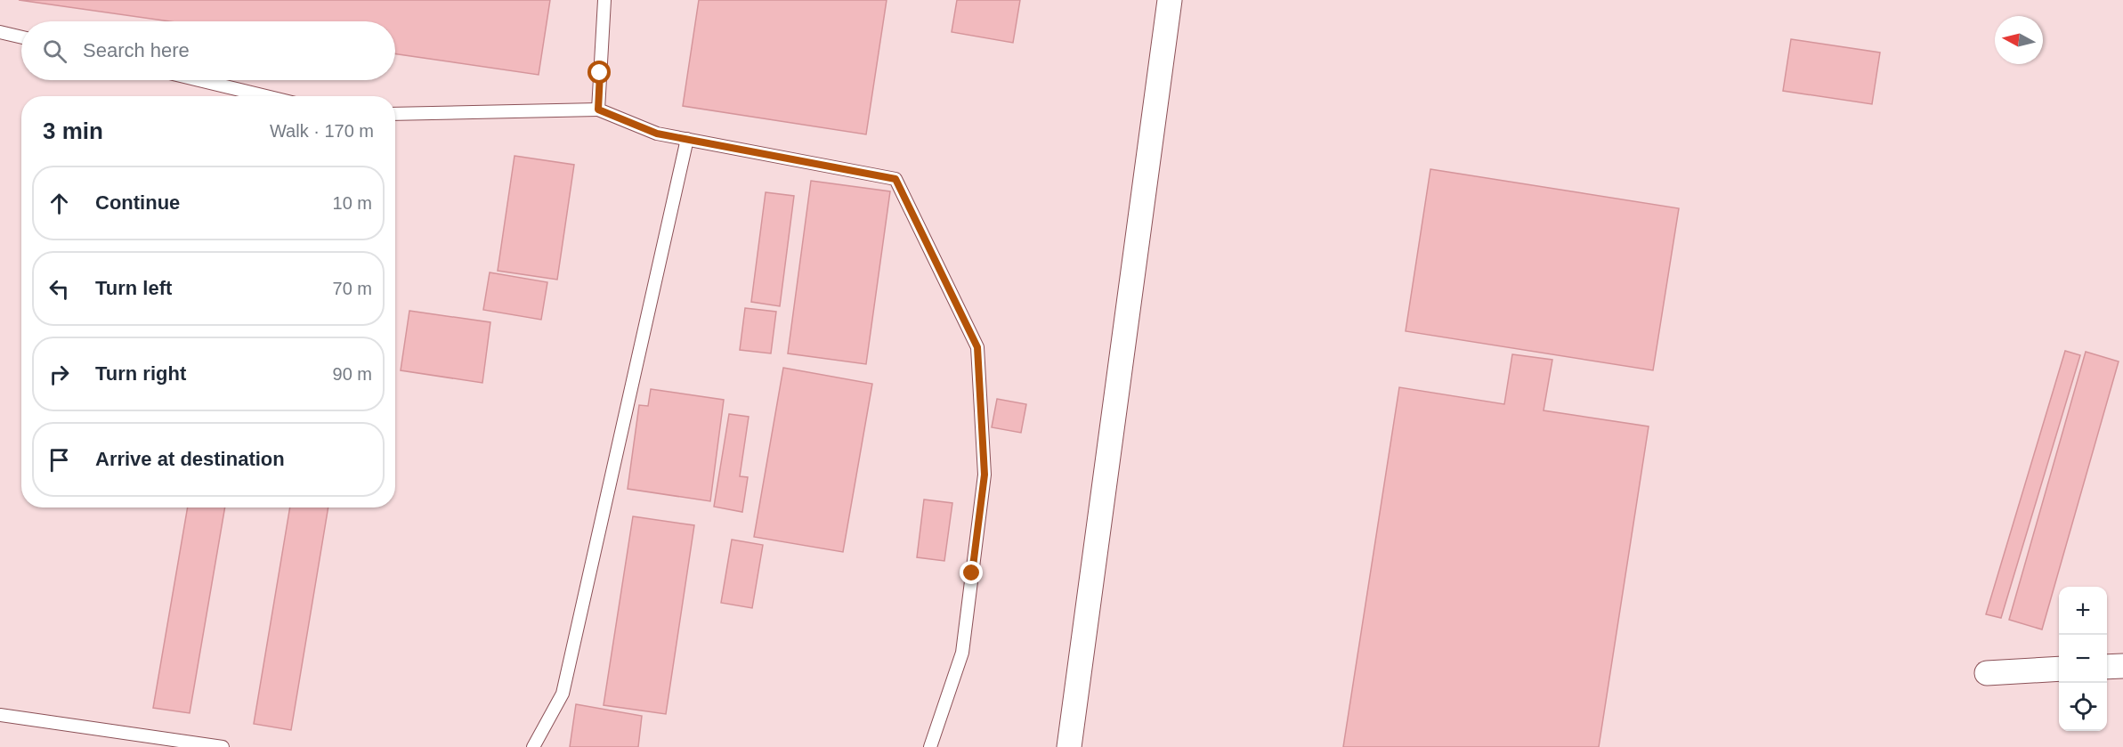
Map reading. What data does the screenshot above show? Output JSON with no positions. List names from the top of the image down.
{
  "north": "left",
  "page": {
    "search": "Search here",
    "heading": ["3 min", "Walk · 170 m"],
    "list": [
      ["Continue", "10 m"],
      ["Turn left", "70 m"],
      ["Turn right", "90 m"],
      "Arrive at destination"
    ],
    "map_buttons": ["+", "−"]
  }
}
